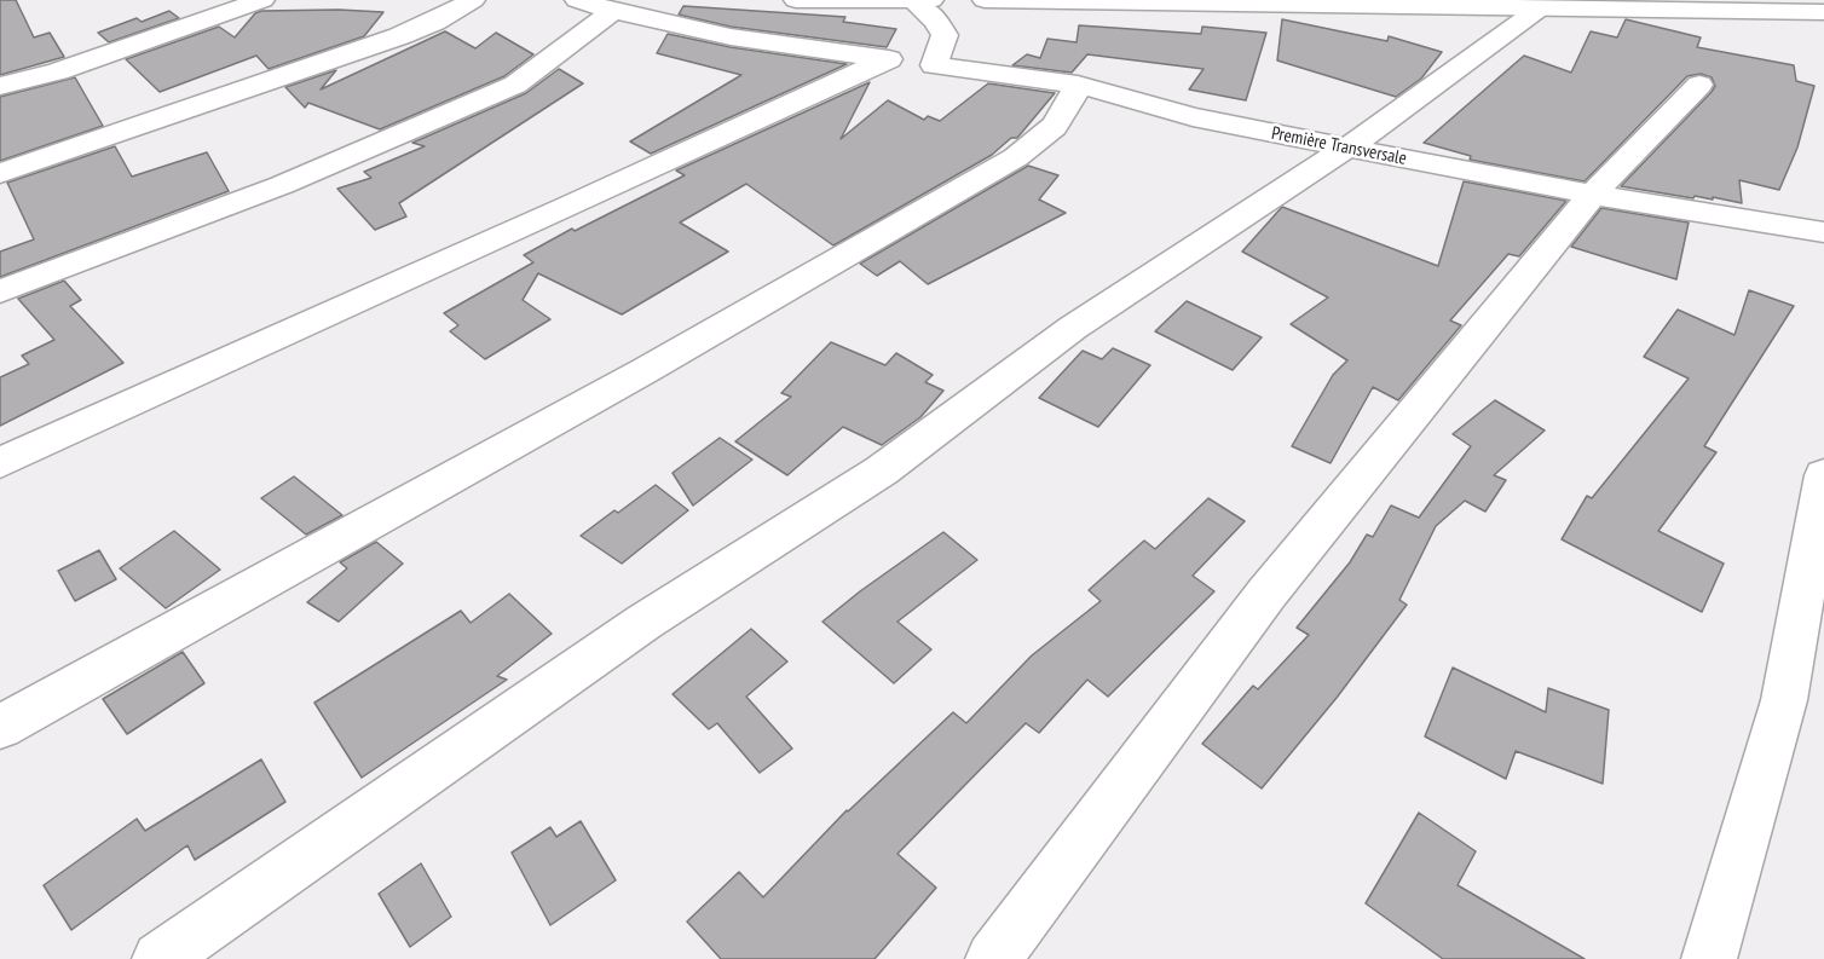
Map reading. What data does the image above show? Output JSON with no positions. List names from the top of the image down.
{
  "streets": {
    "street": ["Première Transversale"]
  }
}
